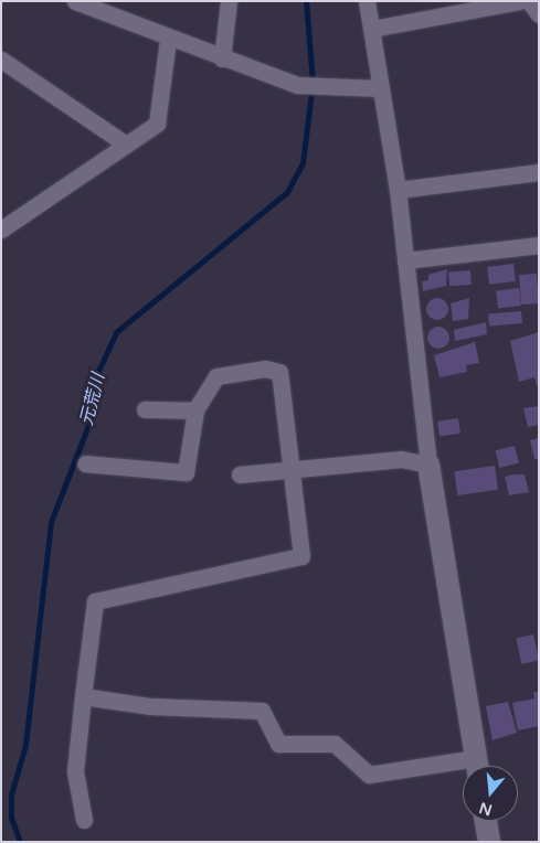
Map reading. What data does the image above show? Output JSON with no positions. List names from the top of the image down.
{
  "water": ["元荒川"],
  "north": "bottom"
}
